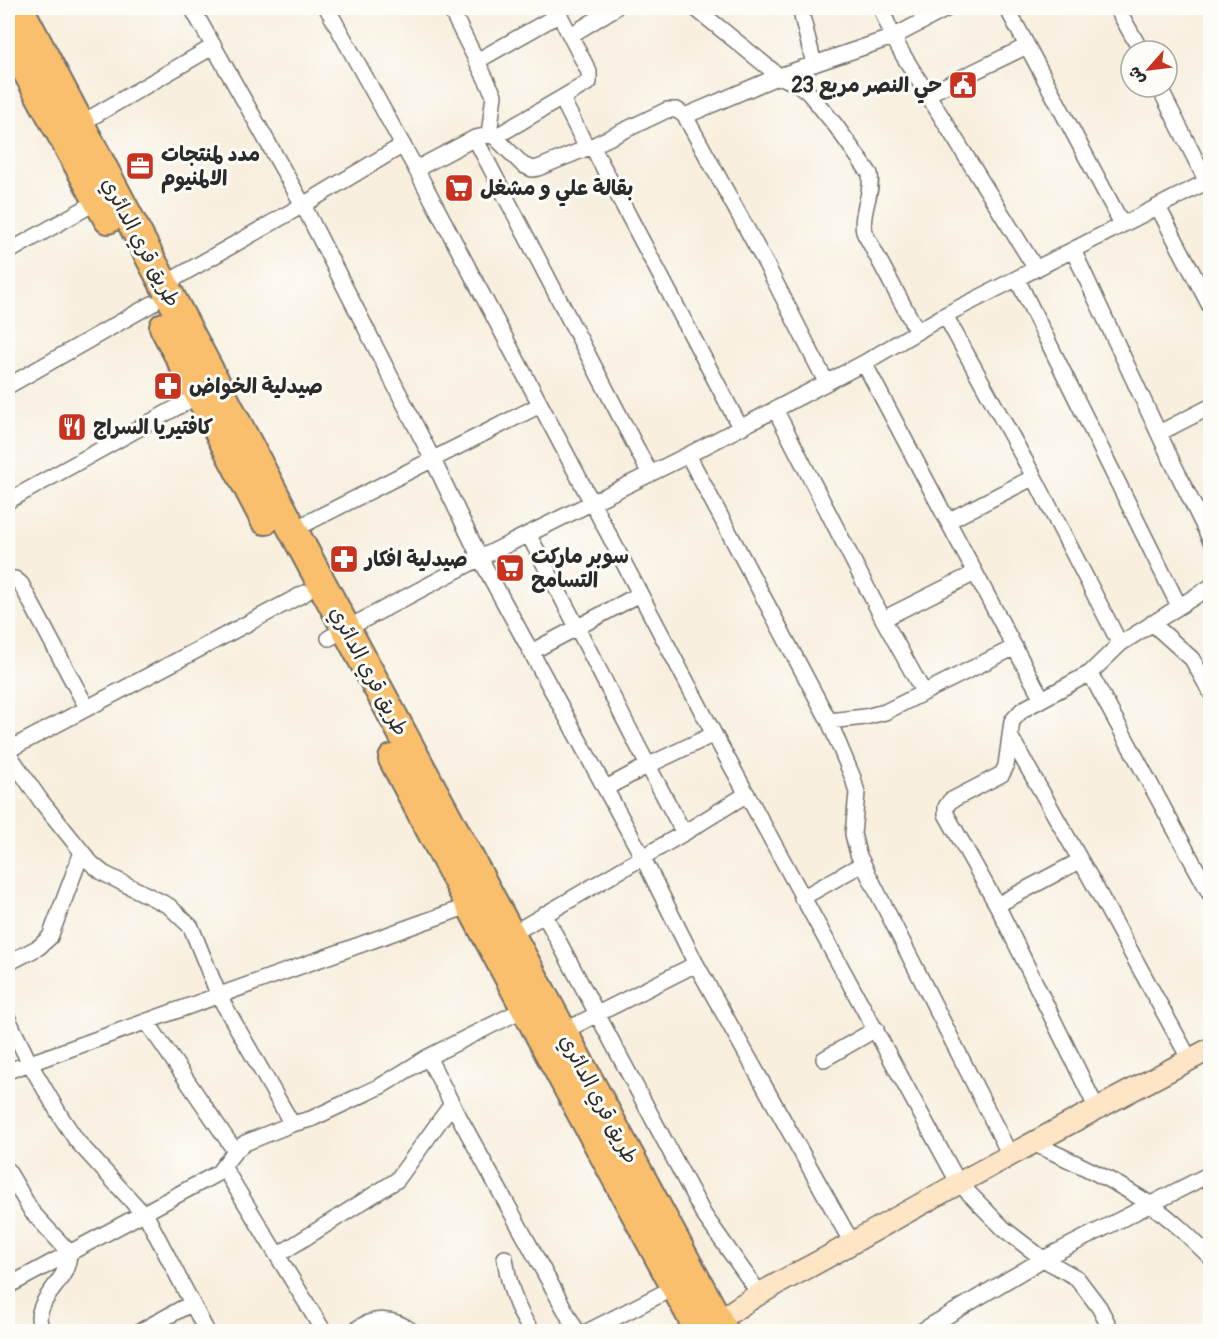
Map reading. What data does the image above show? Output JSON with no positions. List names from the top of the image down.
{
  "streets": {
    "highway": ["طريق قري الدائري"]
  },
  "places": {
    "public building": ["حي النصر مربع 23"],
    "office": ["مدد لمنتجات الالمنيوم"],
    "supermarket": ["بقالة علي و مشغل", "سوبر ماركت التسامح"],
    "pharmacy": ["صيدلية الخواض", "صيدلية افكار"],
    "restaurant": ["كافتيريا السراج"]
  },
  "north": "bottom left"
}
